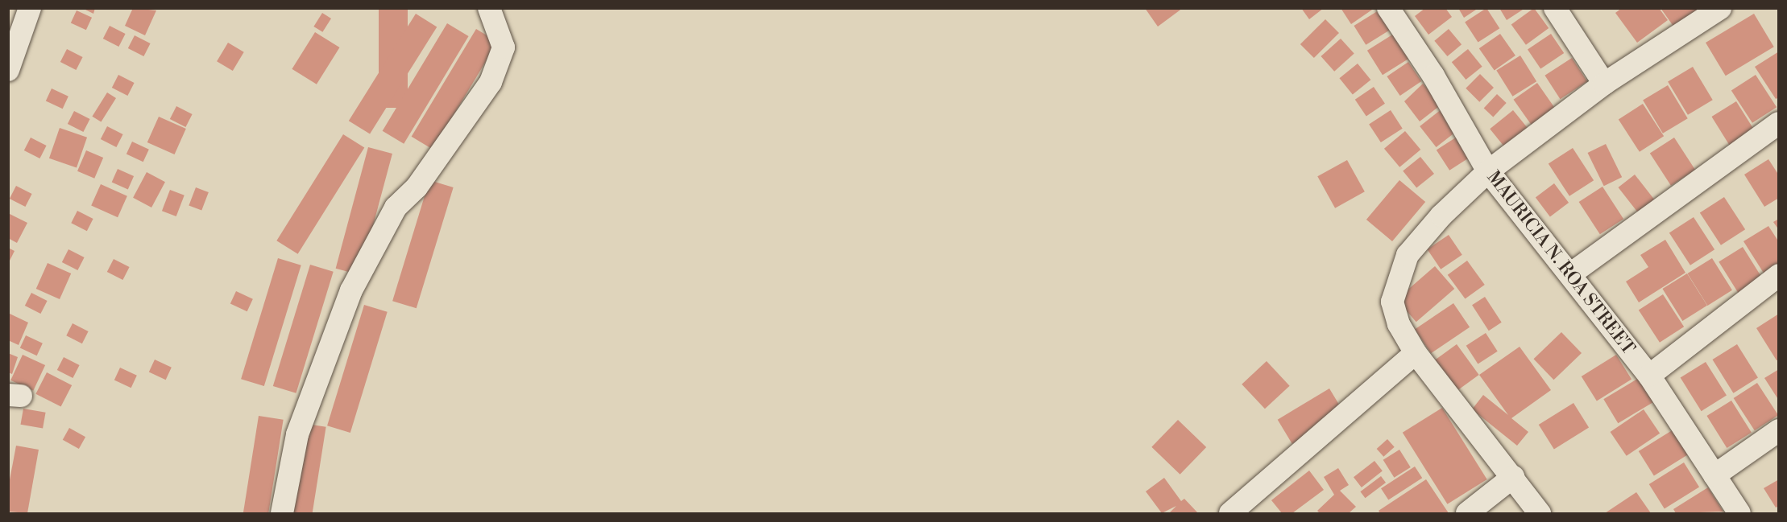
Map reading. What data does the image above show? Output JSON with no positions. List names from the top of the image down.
{
  "streets": {
    "street": ["MAURICIA N. ROA STREET"]
  }
}
